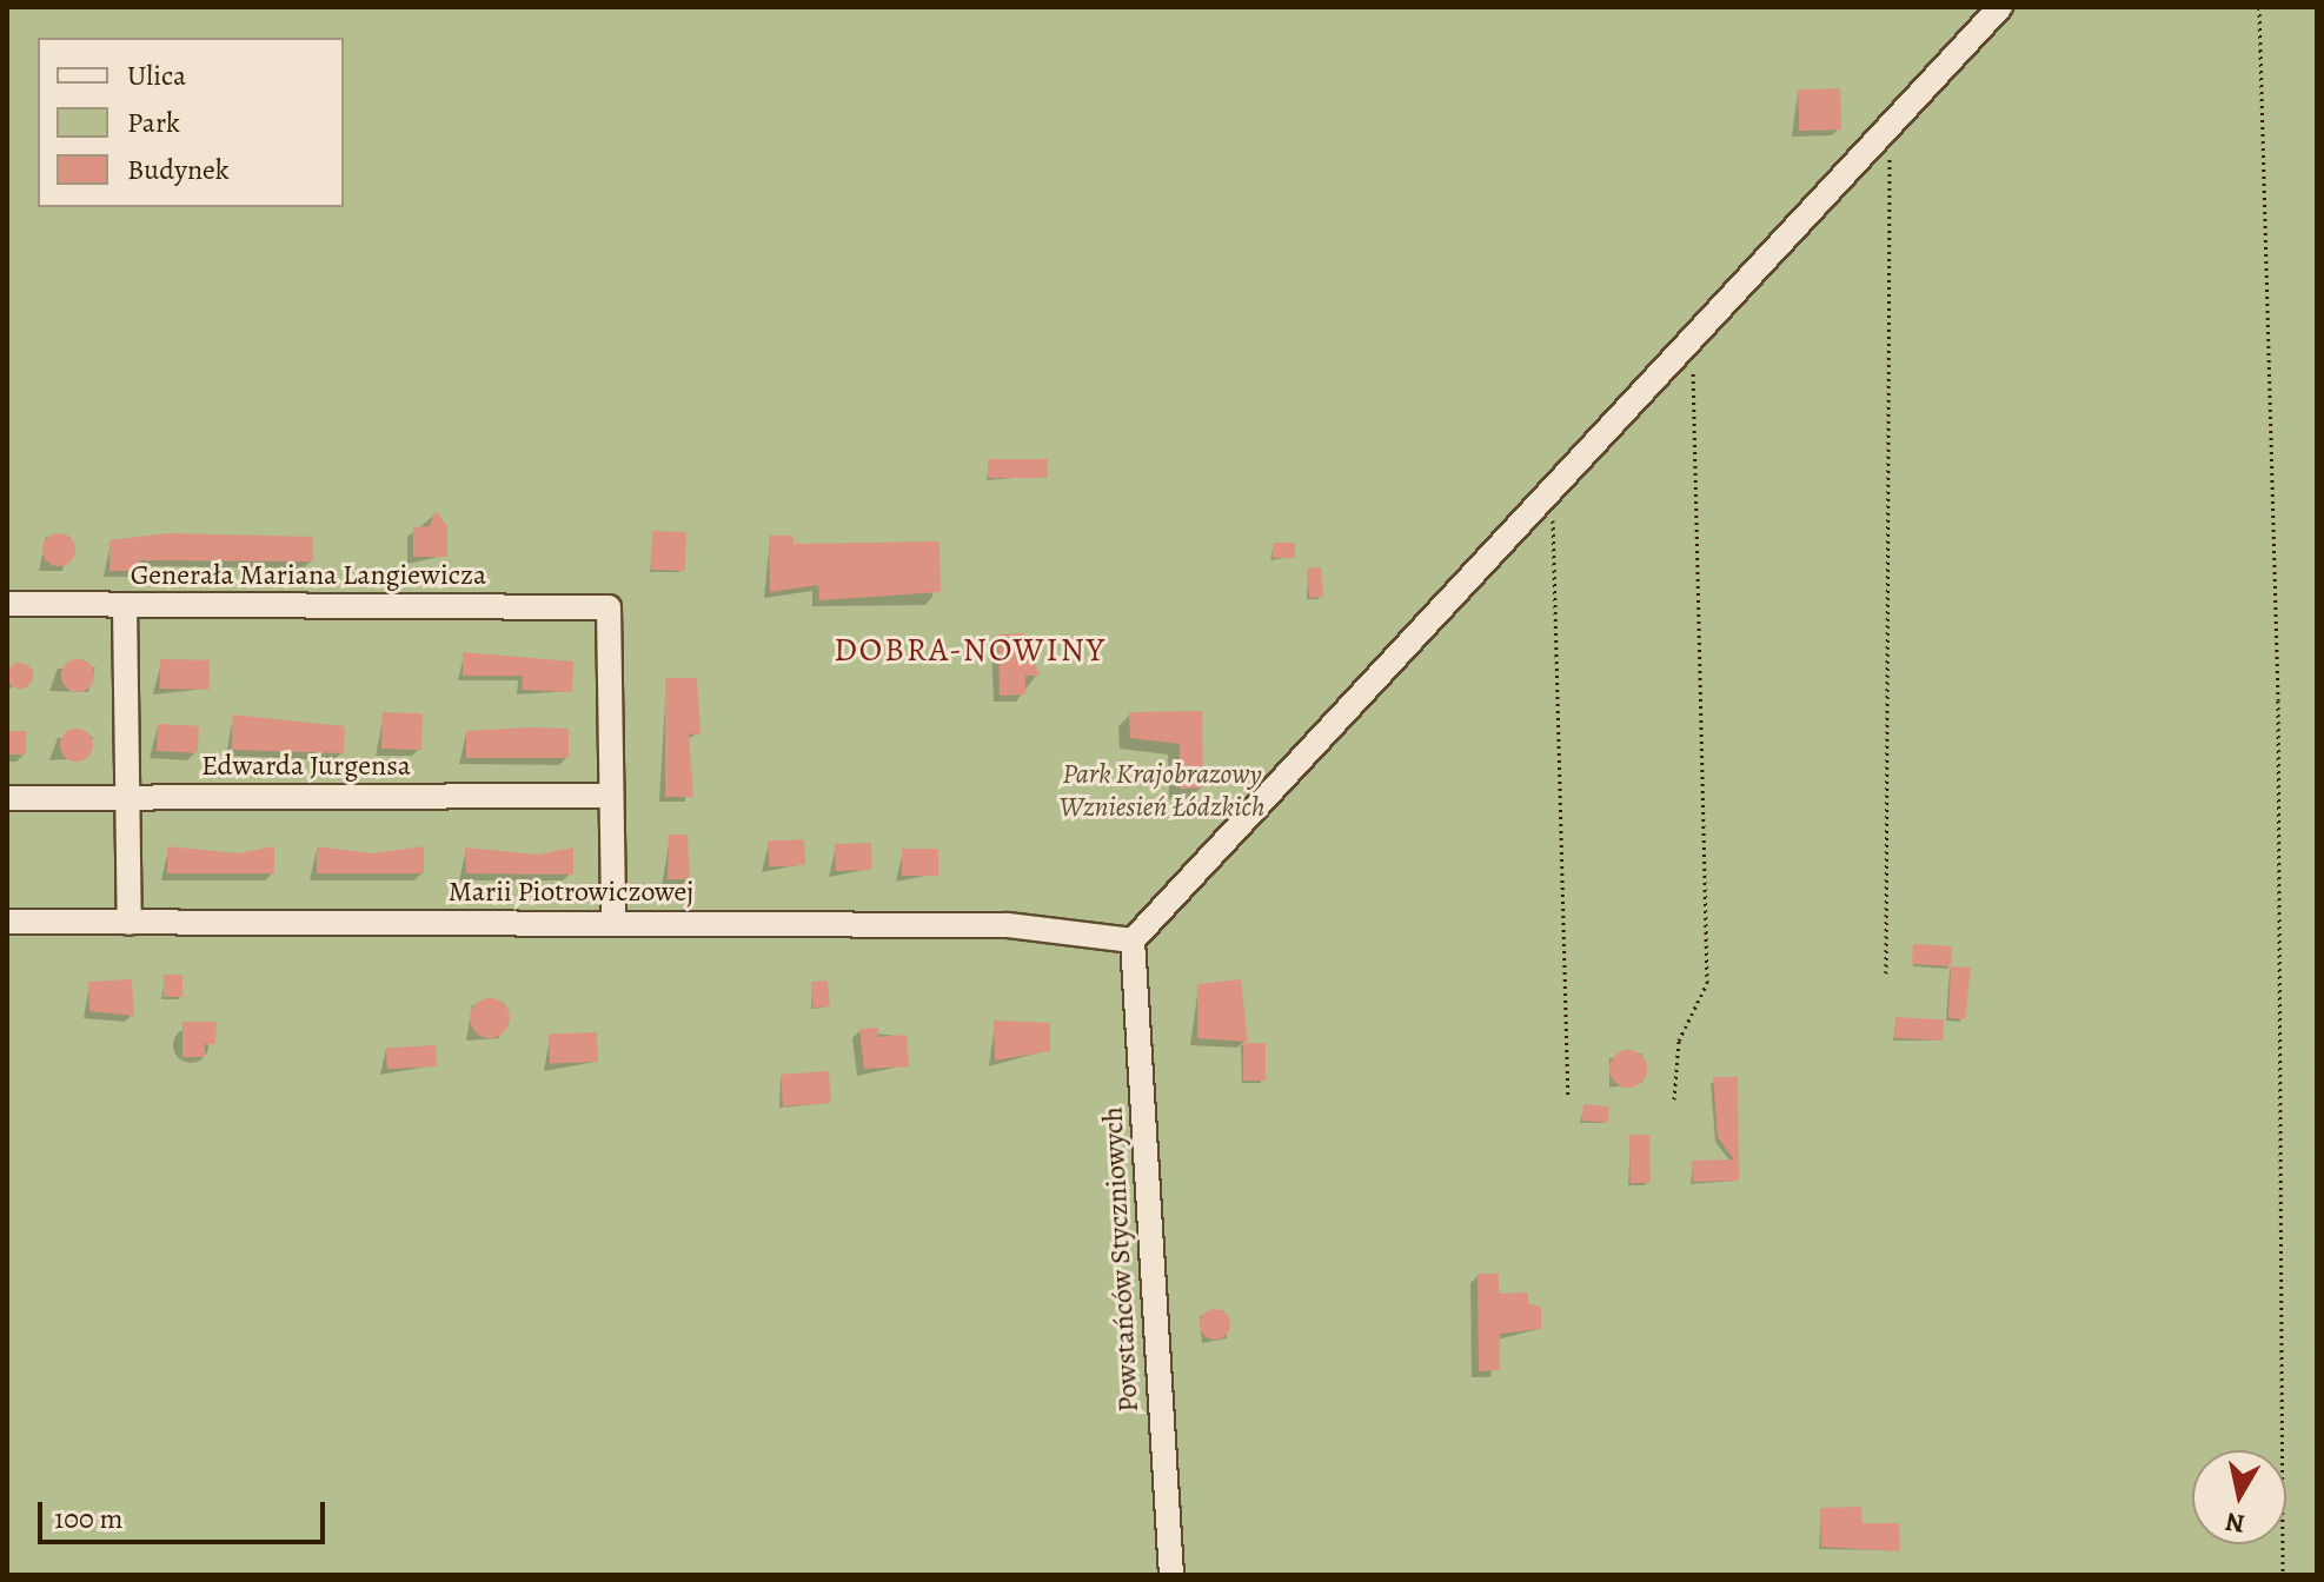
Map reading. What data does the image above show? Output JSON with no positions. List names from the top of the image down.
{
  "streets": {
    "street": [
      "Generała Mariana Langiewicza",
      "Edwarda Jurgensa",
      "Marii Piotrowiczowej",
      "Powstańców Styczniowych"
    ]
  },
  "crossings": [
    ["Generała Mariana Langiewicza", "Edwarda Jurgensa"],
    ["Marii Piotrowiczowej", "Powstańców Styczniowych"]
  ],
  "districts": ["DOBRA-NOWINY"],
  "parks": ["Park Krajobrazowy Wzniesień Łódzkich"],
  "legend": ["Ulica", "Park", "Budynek"],
  "scale_bar": "100 m",
  "north": "bottom"
}
